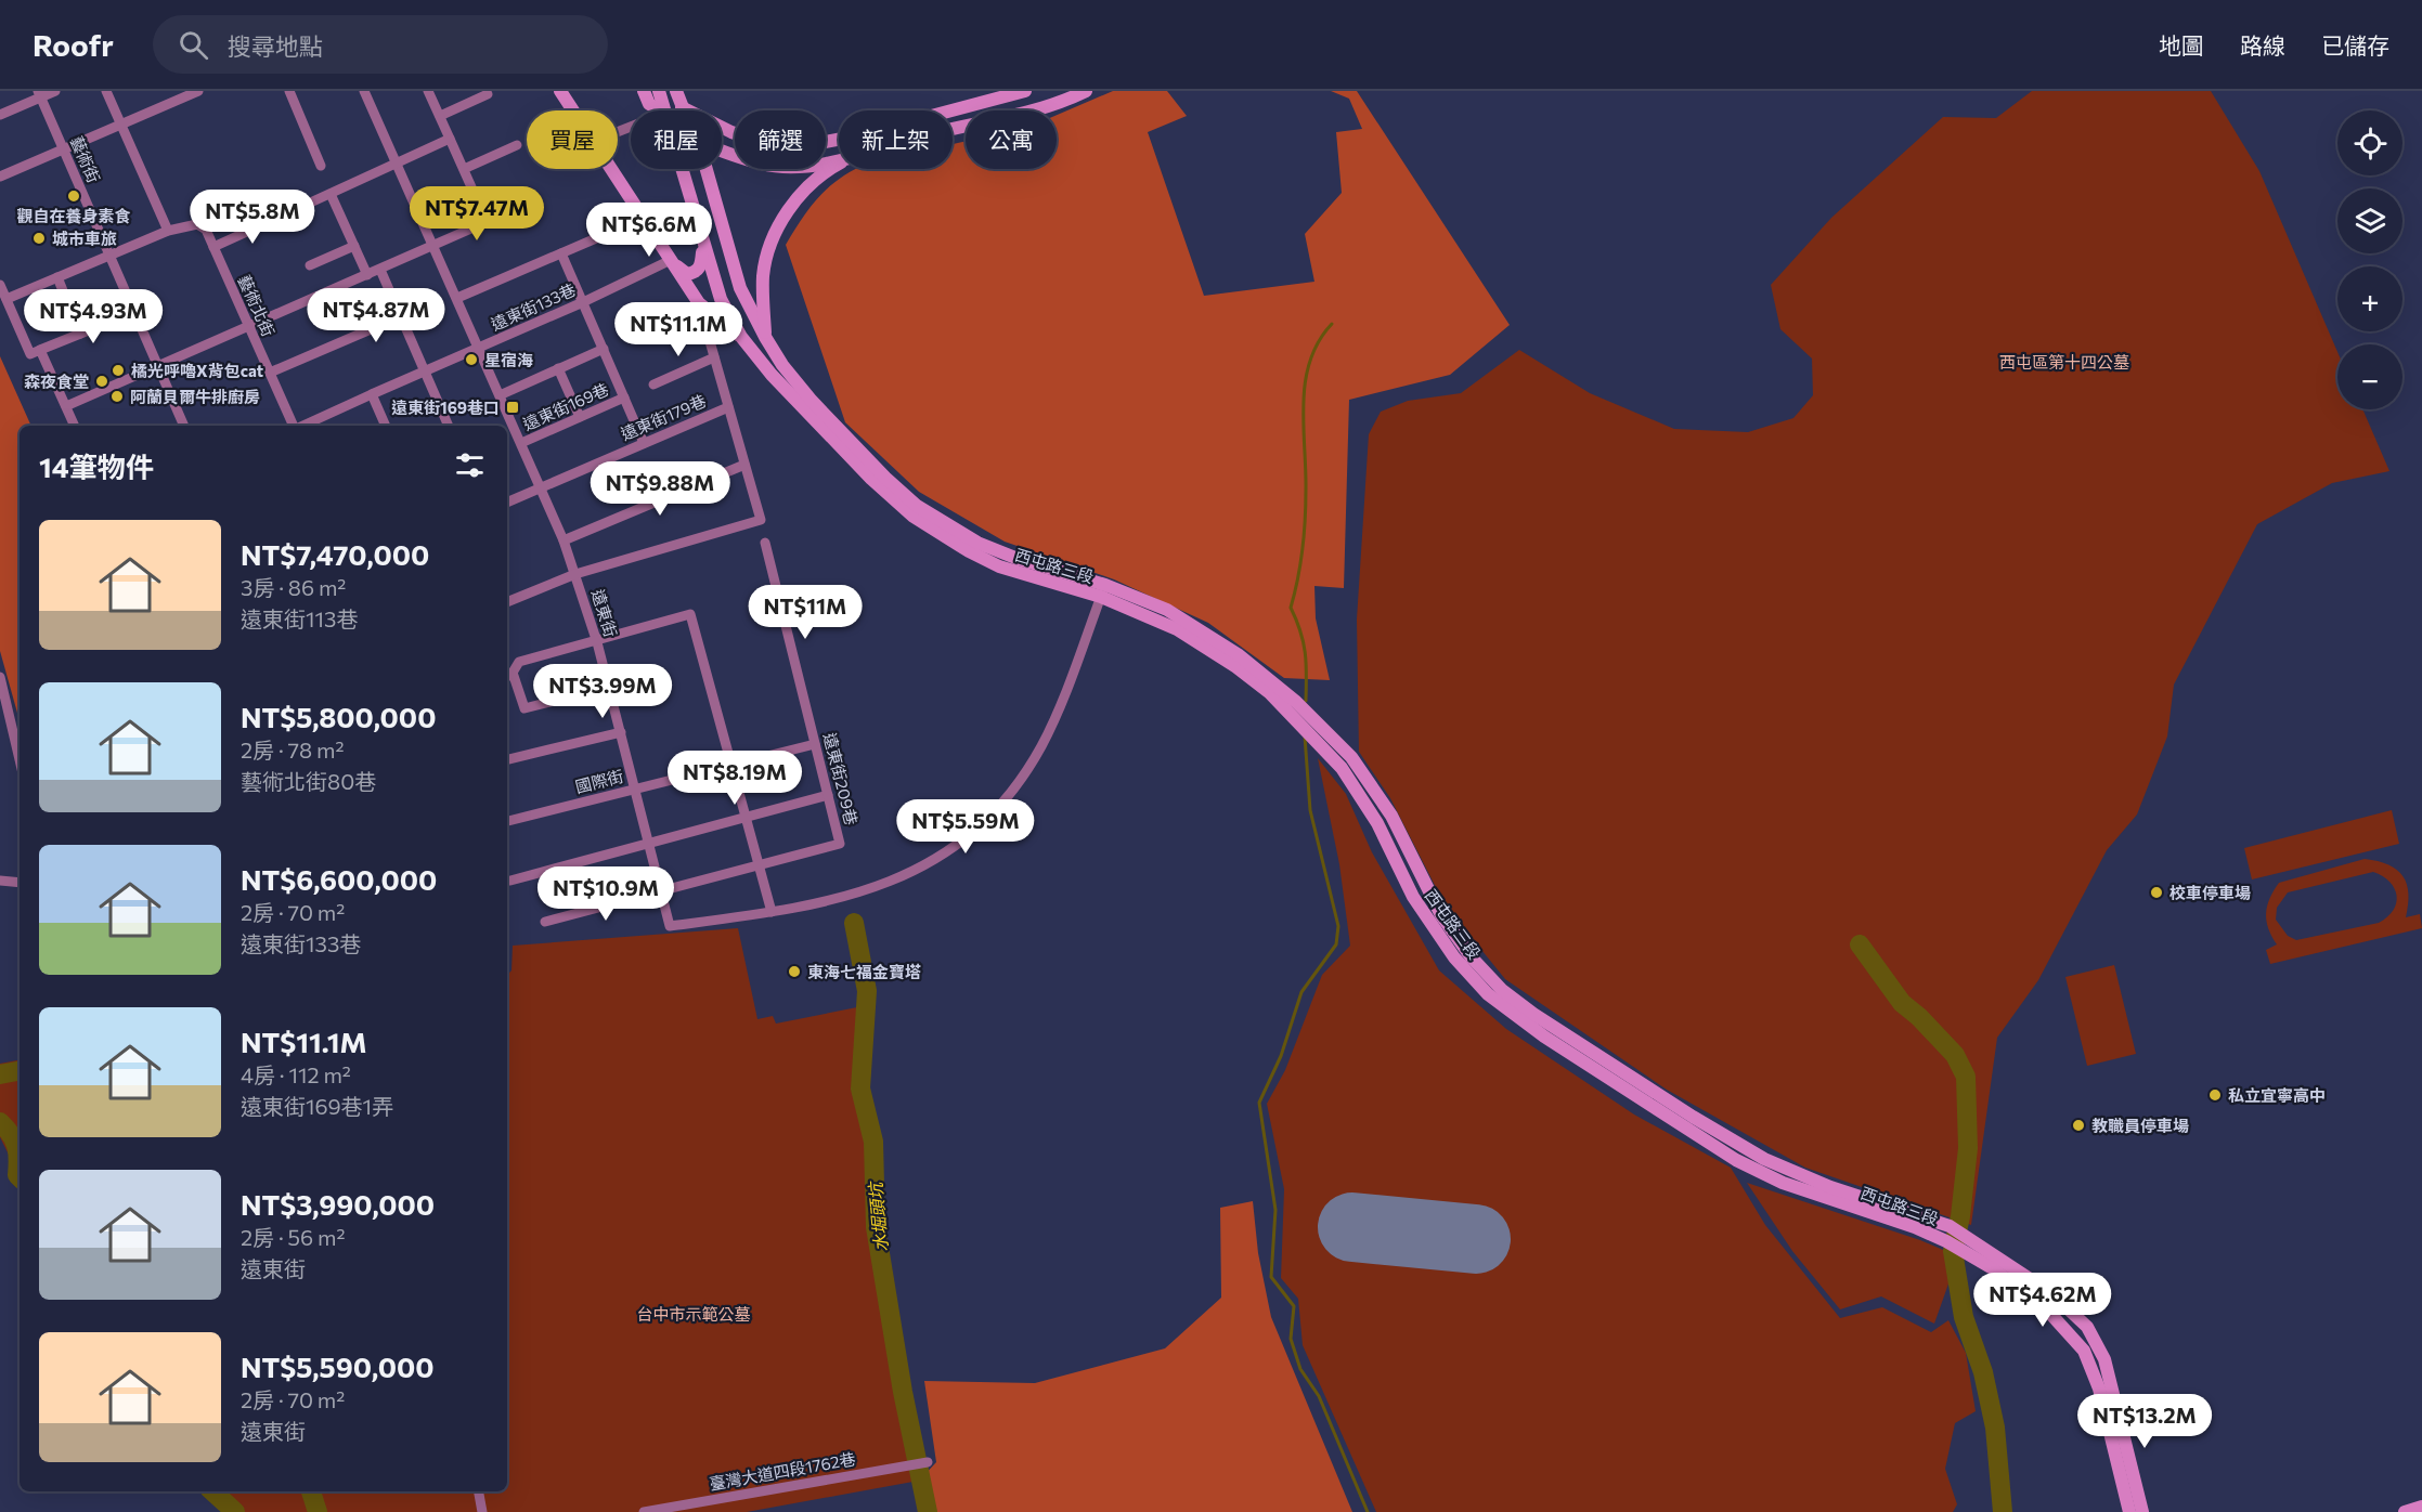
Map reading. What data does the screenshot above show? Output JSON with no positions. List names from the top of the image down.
{
  "streets": {
    "street": [
      "藝術街",
      "藝術北街",
      "遠東街133巷",
      "遠東街169巷",
      "遠東街179巷",
      "西屯路三段",
      "遠東街",
      "遠東街209巷",
      "國際街",
      "臺灣大道四段1762巷"
    ]
  },
  "crossings": [
    ["遠東街133巷", "遠東街"],
    ["遠東街169巷", "遠東街"],
    ["遠東街179巷", "遠東街"],
    ["西屯路三段", "遠東街"],
    ["遠東街", "遠東街209巷"],
    ["遠東街", "國際街"],
    ["遠東街209巷", "國際街"]
  ],
  "water": ["水堀頭坑"],
  "parks": ["西屯區第十四公墓", "台中市示範公墓"],
  "places": {
    "other": [
      "觀自在養身素食",
      "城市車旅",
      "星宿海",
      "橘光呼嚕X背包cat",
      "森夜食堂",
      "阿蘭貝爾牛排廚房",
      "校車停車場",
      "東海七福金寶塔",
      "私立宜寧高中",
      "教職員停車場"
    ],
    "transit": ["遠東街169巷口"]
  },
  "page": {
    "header": "Roofr",
    "search": "搜尋地點",
    "nav": ["地圖", "路線", "已儲存"],
    "map_buttons": ["+", "−"],
    "chip": [
      "買屋",
      "租屋",
      "篩選",
      "新上架",
      "公寓"
    ],
    "price": [
      "NT$7.47M",
      "NT$5.8M",
      "NT$6.6M",
      "NT$4.87M",
      "NT$4.93M",
      "NT$11.1M",
      "NT$9.88M",
      "NT$11M",
      "NT$3.99M",
      "NT$8.19M",
      "NT$5.59M",
      "NT$10.9M",
      "NT$4.62M",
      "NT$13.2M"
    ],
    "heading": "14筆物件",
    "list": [
      {
        "name": "NT$7,470,000",
        "note": "3房 · 86 m² · 遠東街113巷"
      },
      {
        "name": "NT$5,800,000",
        "note": "2房 · 78 m² · 藝術北街80巷"
      },
      {
        "name": "NT$6,600,000",
        "note": "2房 · 70 m² · 遠東街133巷"
      },
      {
        "name": "NT$11.1M",
        "note": "4房 · 112 m² · 遠東街169巷1弄"
      },
      {
        "name": "NT$3,990,000",
        "note": "2房 · 56 m² · 遠東街"
      },
      {
        "name": "NT$5,590,000",
        "note": "2房 · 70 m² · 遠東街"
      }
    ]
  }
}
